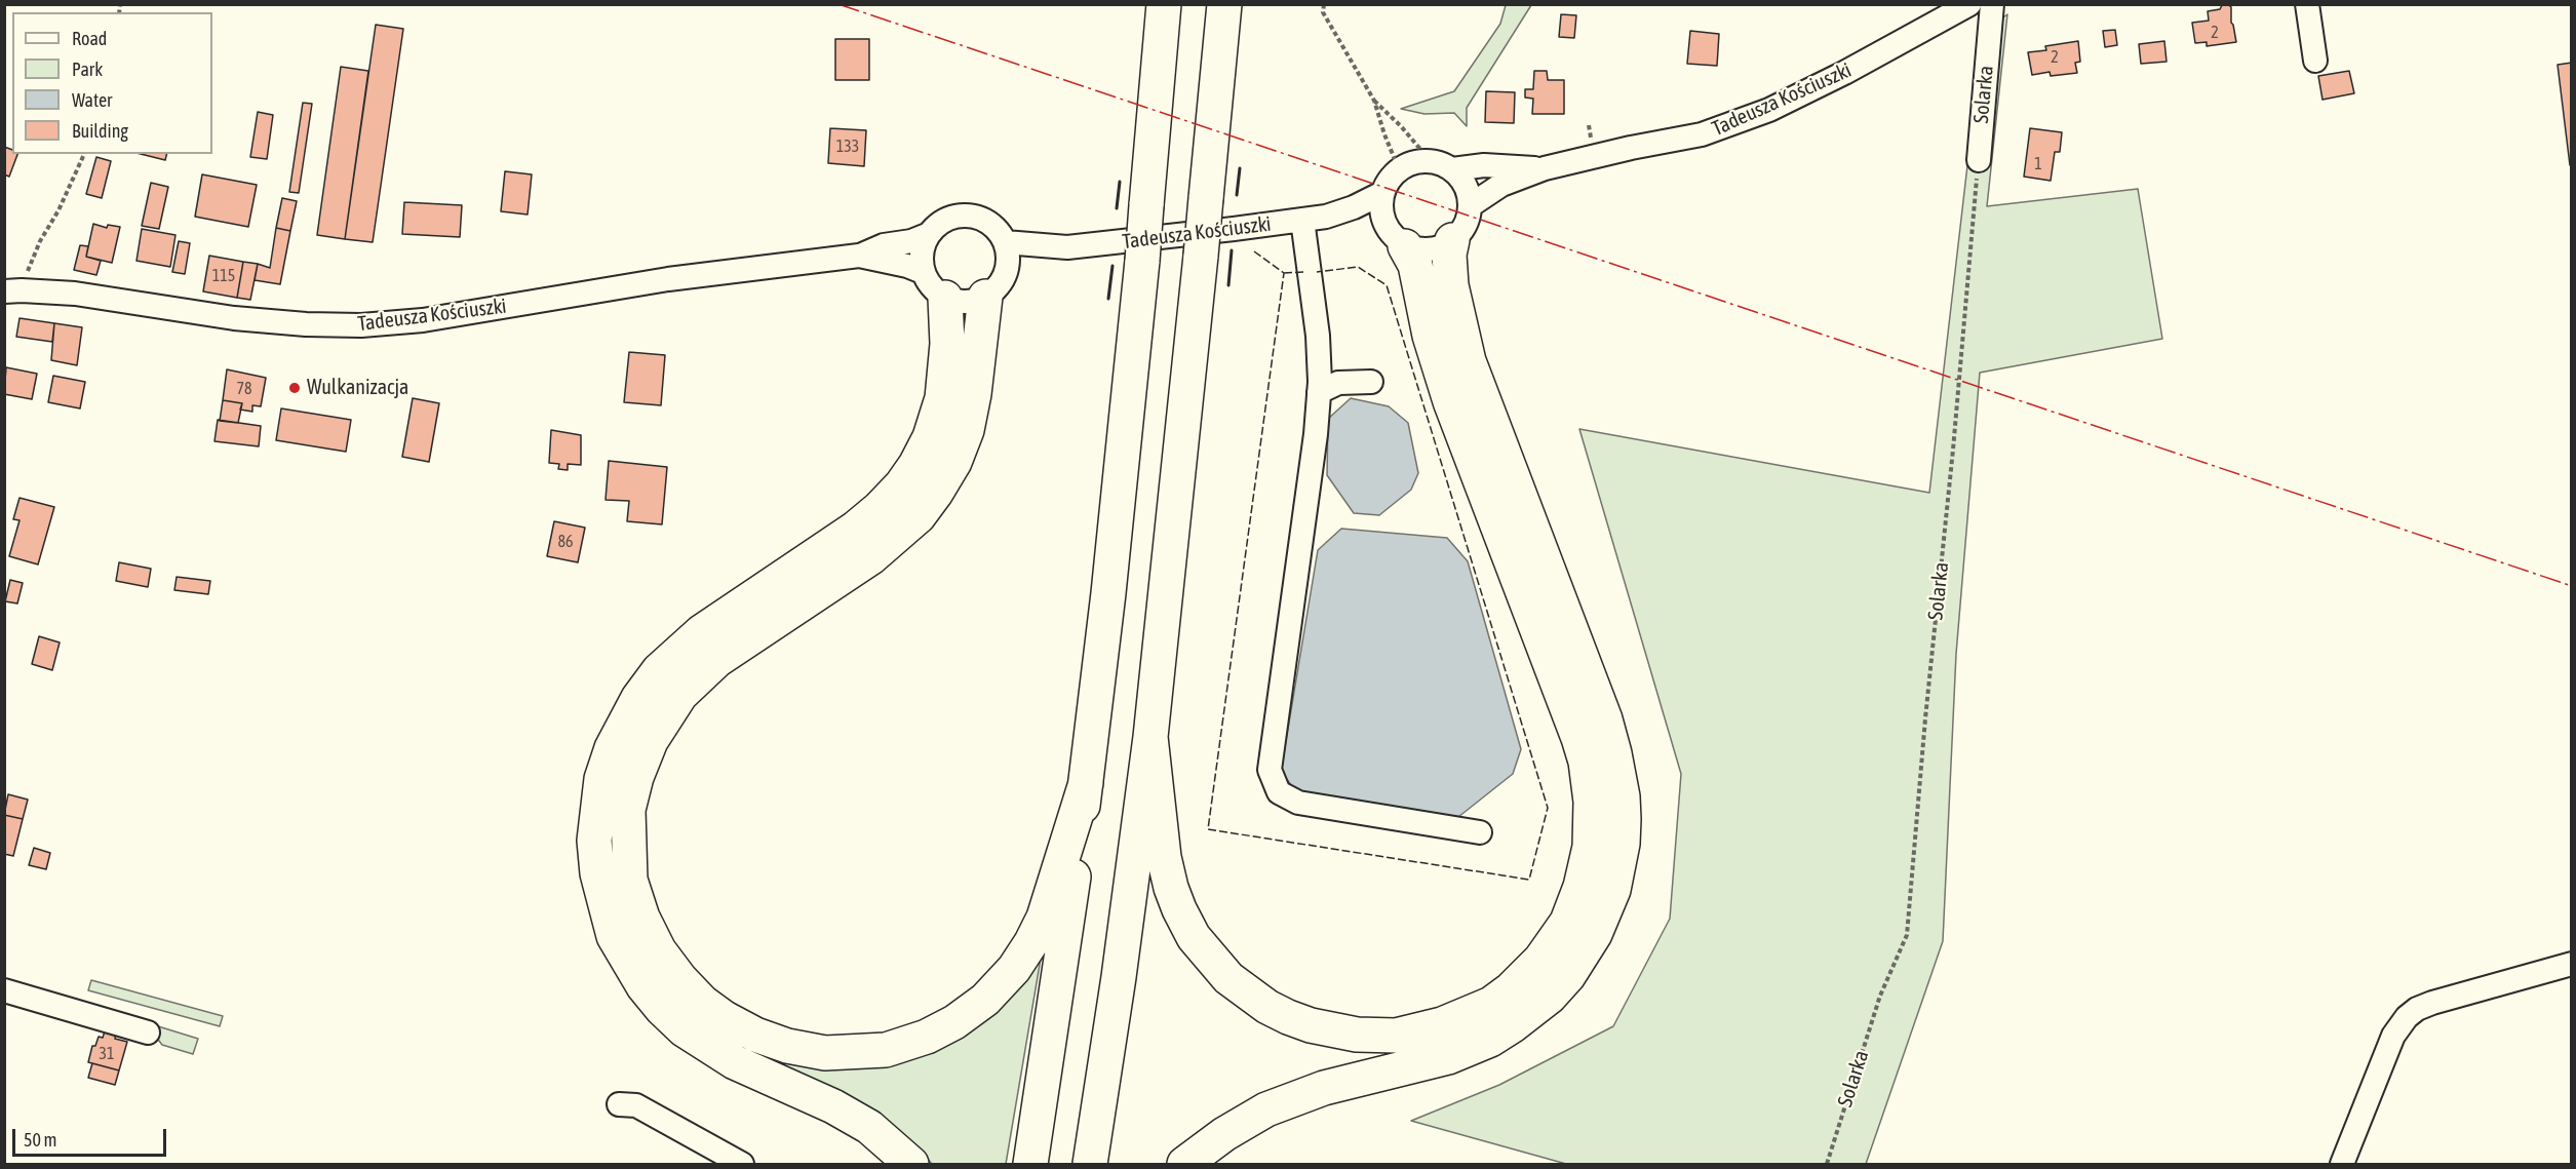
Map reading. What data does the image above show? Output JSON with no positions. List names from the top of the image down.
{
  "streets": {
    "street": ["Solarka", "Tadeusza Kościuszki"]
  },
  "places": ["Wulkanizacja"],
  "house_numbers": [
    "2",
    "2",
    "133",
    "1",
    "115",
    "78",
    "86",
    "31"
  ],
  "legend": [
    "Road",
    "Park",
    "Water",
    "Building"
  ],
  "scale_bar": "50 m"
}
